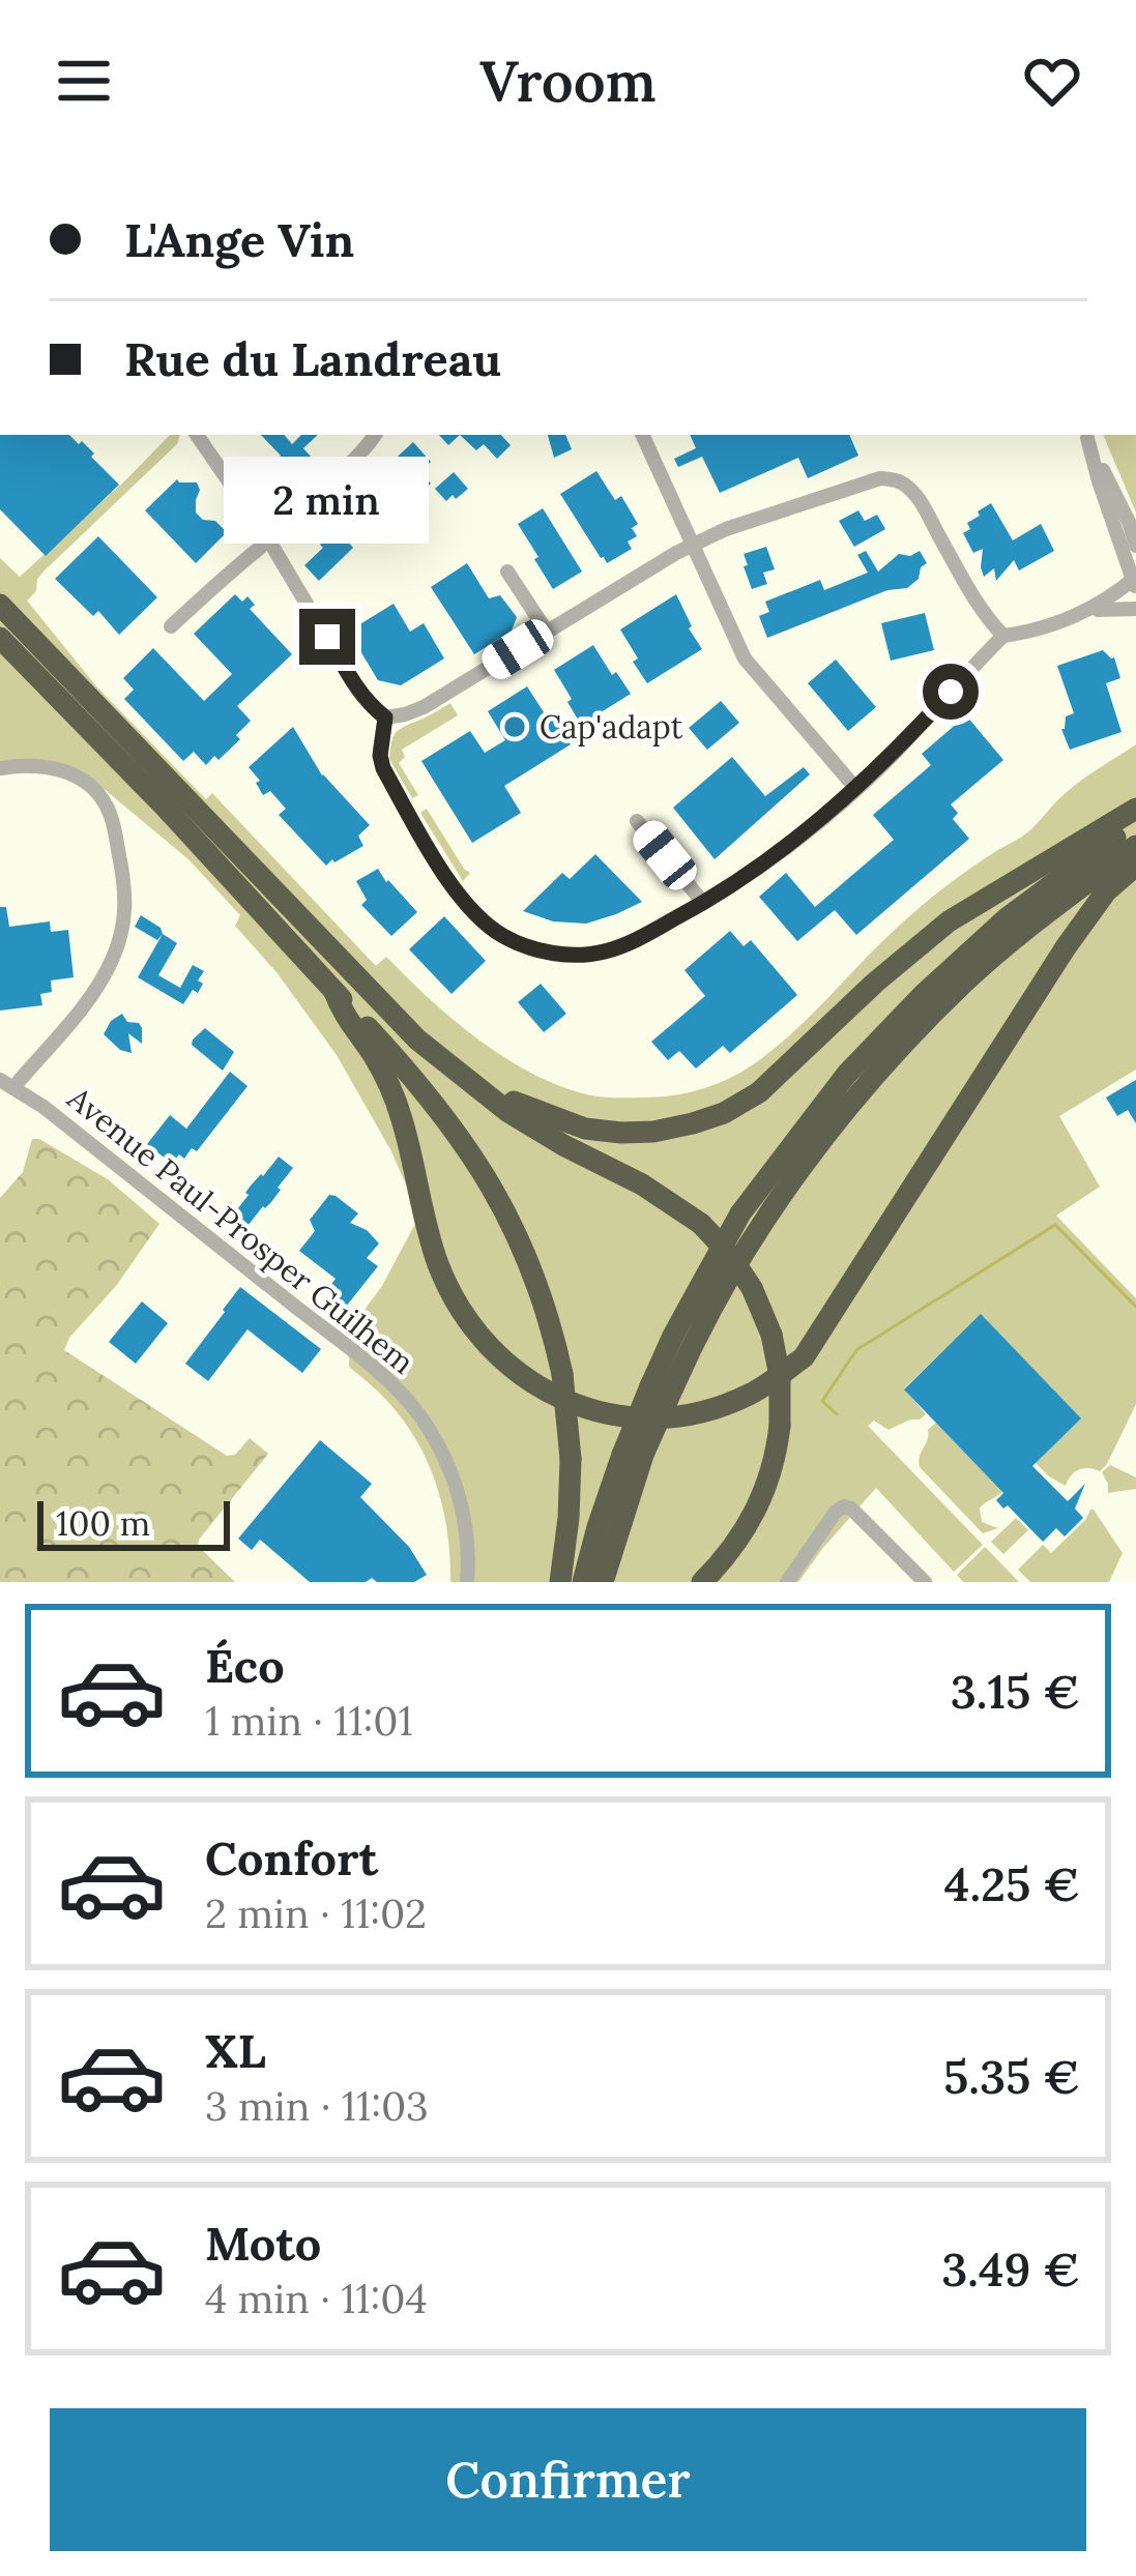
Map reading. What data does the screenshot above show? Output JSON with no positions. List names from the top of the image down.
{
  "streets": {
    "street": ["Avenue Paul-Prosper Guilhem"]
  },
  "places": ["Cap'adapt"],
  "scale_bar": "100 m",
  "page": {
    "header": "Vroom",
    "banner": ["L'Ange Vin", "Rue du Landreau"],
    "bubble": "2 min",
    "scale": "100 m",
    "list": [
      {
        "name": "Éco",
        "note": "1 min · 11:01",
        "value": "3.15 €"
      },
      {
        "name": "Confort",
        "note": "2 min · 11:02",
        "value": "4.25 €"
      },
      {
        "name": "XL",
        "note": "3 min · 11:03",
        "value": "5.35 €"
      },
      {
        "name": "Moto",
        "note": "4 min · 11:04",
        "value": "3.49 €"
      }
    ],
    "buttons": "Confirmer"
  }
}
